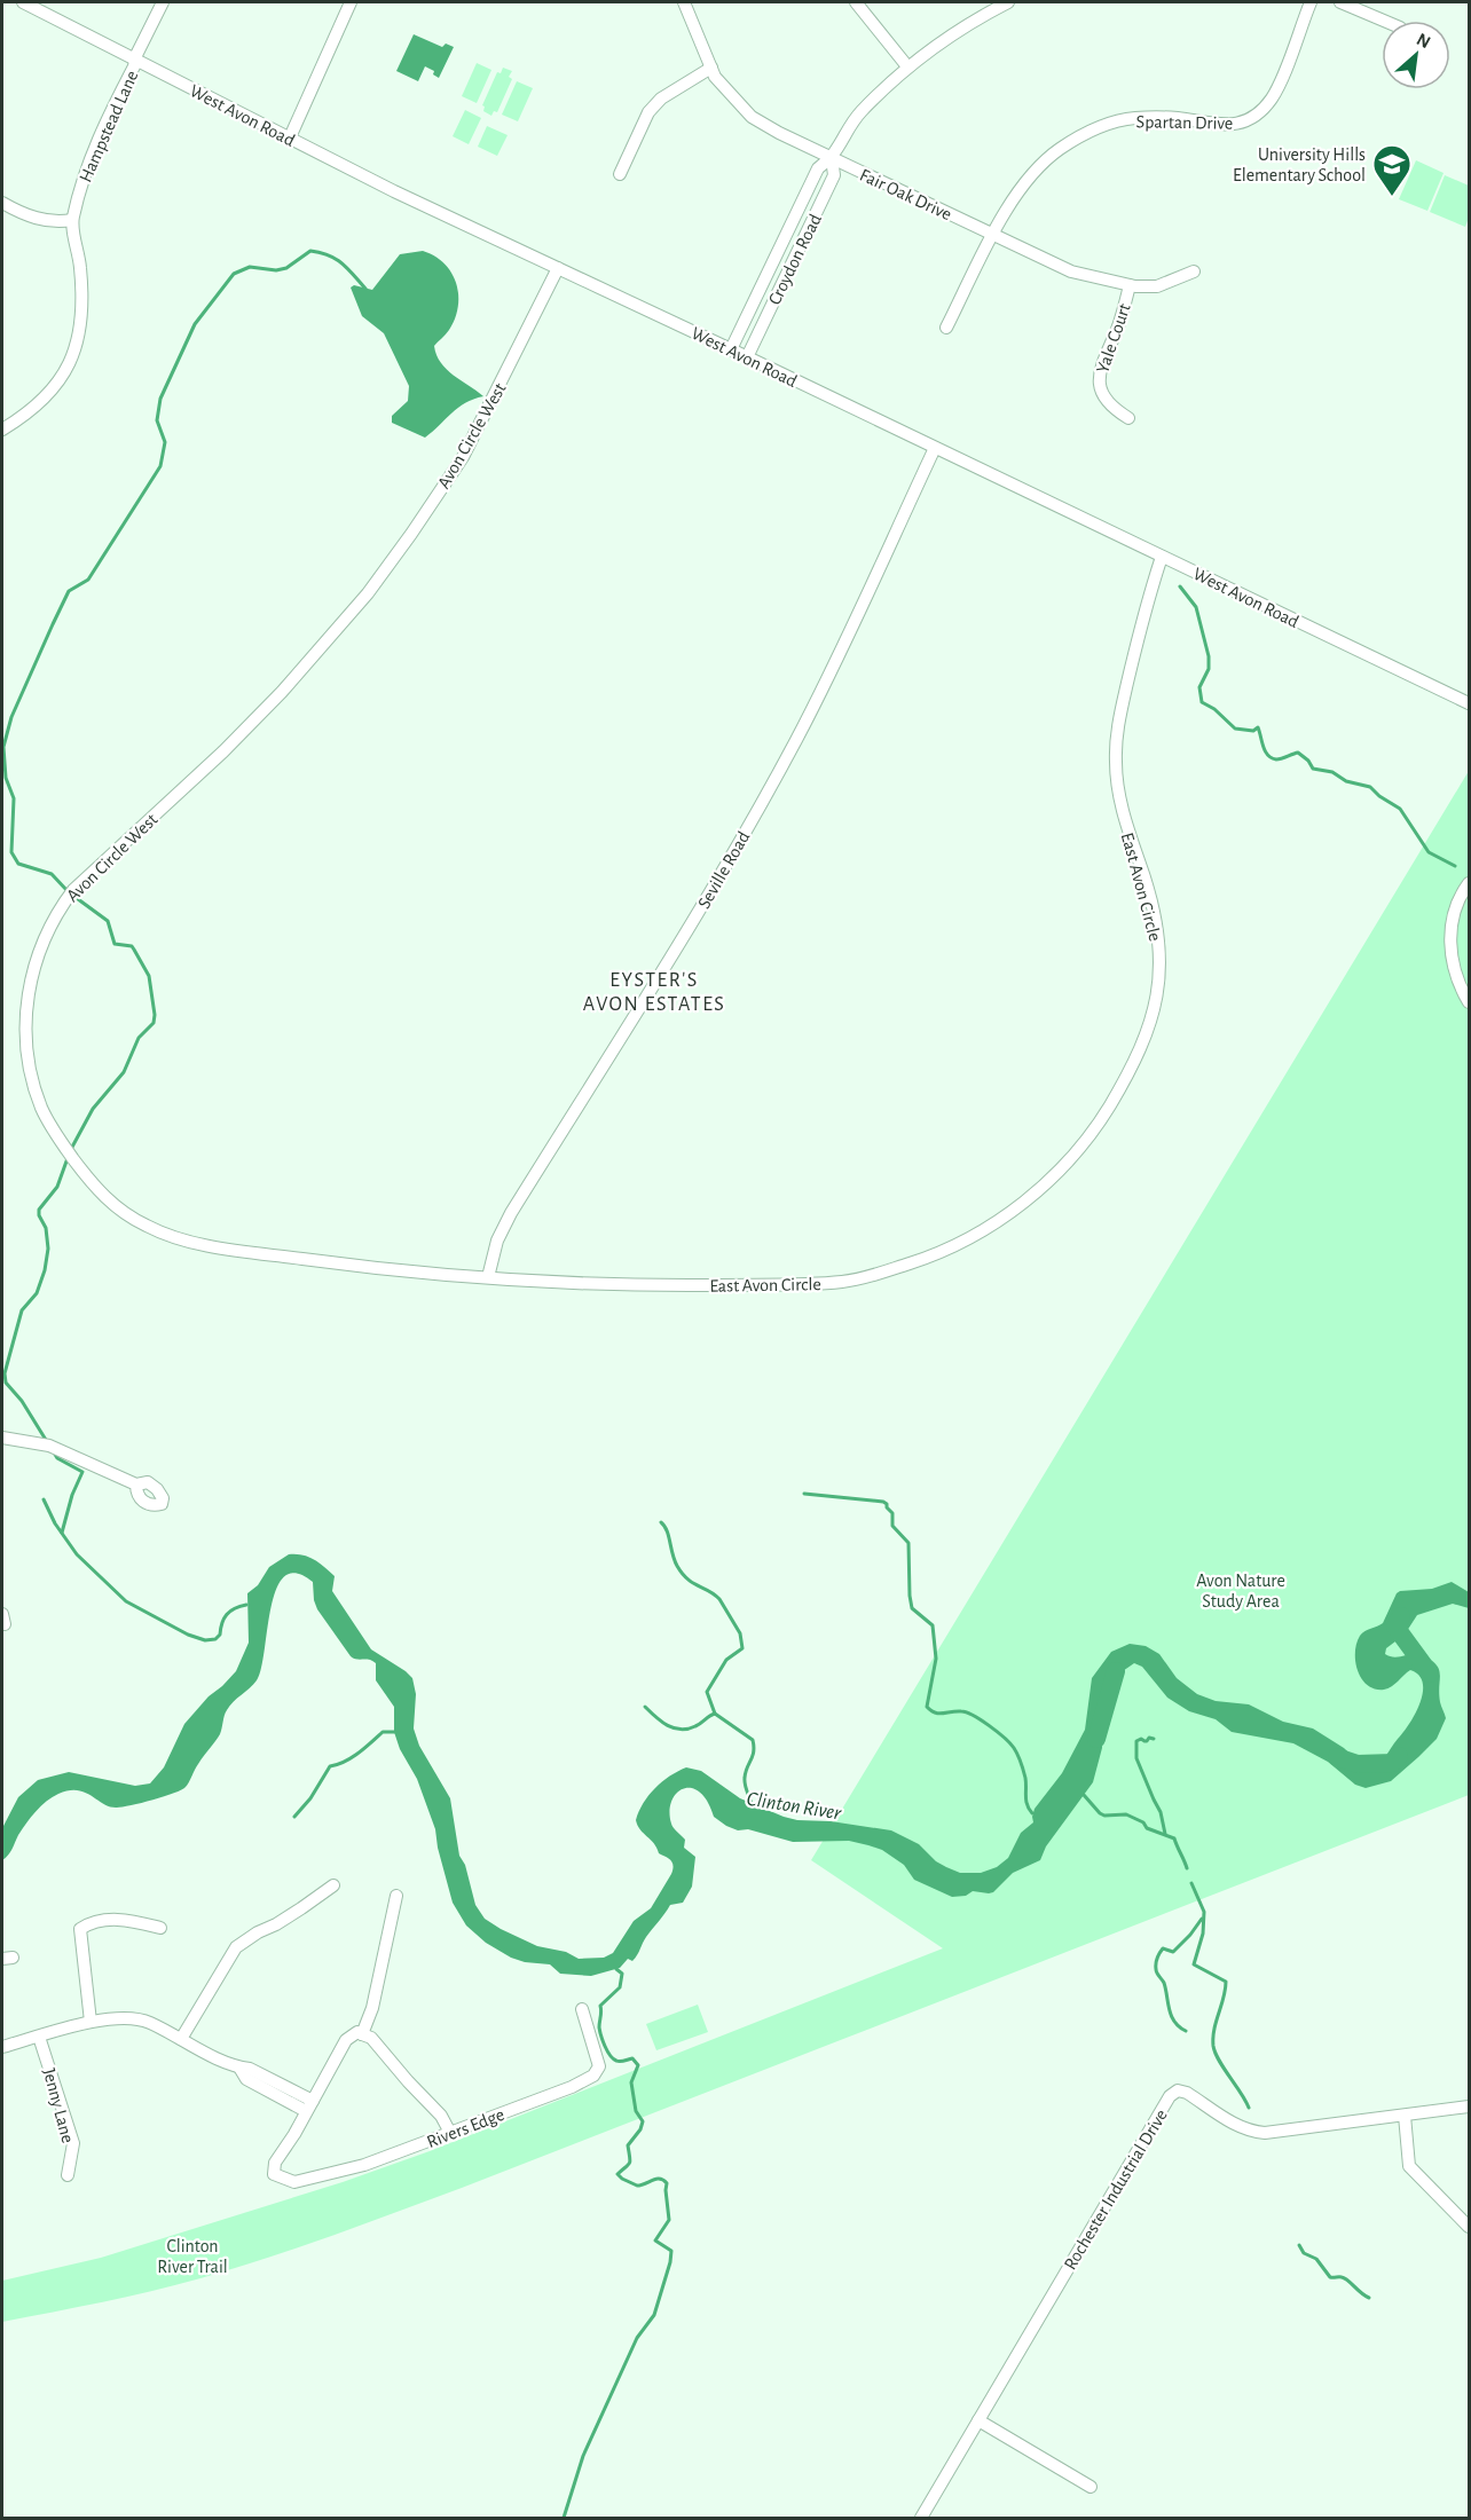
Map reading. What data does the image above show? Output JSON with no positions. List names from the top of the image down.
{
  "streets": {
    "street": [
      "West Avon Road",
      "Spartan Drive",
      "Hampstead Lane",
      "Fair Oak Drive",
      "Croydon Road",
      "Yale Court",
      "Avon Circle West",
      "Seville Road",
      "East Avon Circle",
      "Jenny Lane",
      "Rivers Edge",
      "Rochester Industrial Drive"
    ]
  },
  "crossings": [
    ["West Avon Road", "Hampstead Lane"],
    ["West Avon Road", "Croydon Road"],
    ["West Avon Road", "Avon Circle West"],
    ["West Avon Road", "Seville Road"],
    ["West Avon Road", "East Avon Circle"],
    ["Spartan Drive", "Fair Oak Drive"],
    ["Fair Oak Drive", "Croydon Road"],
    ["Fair Oak Drive", "Yale Court"],
    ["Avon Circle West", "Seville Road"],
    ["Avon Circle West", "East Avon Circle"],
    ["Seville Road", "East Avon Circle"]
  ],
  "districts": ["EYSTER'S AVON ESTATES"],
  "water": ["Clinton River"],
  "parks": ["Avon Nature Study Area", "Clinton River Trail"],
  "places": {
    "school or university": ["University Hills Elementary School"]
  },
  "north": "top right"
}
